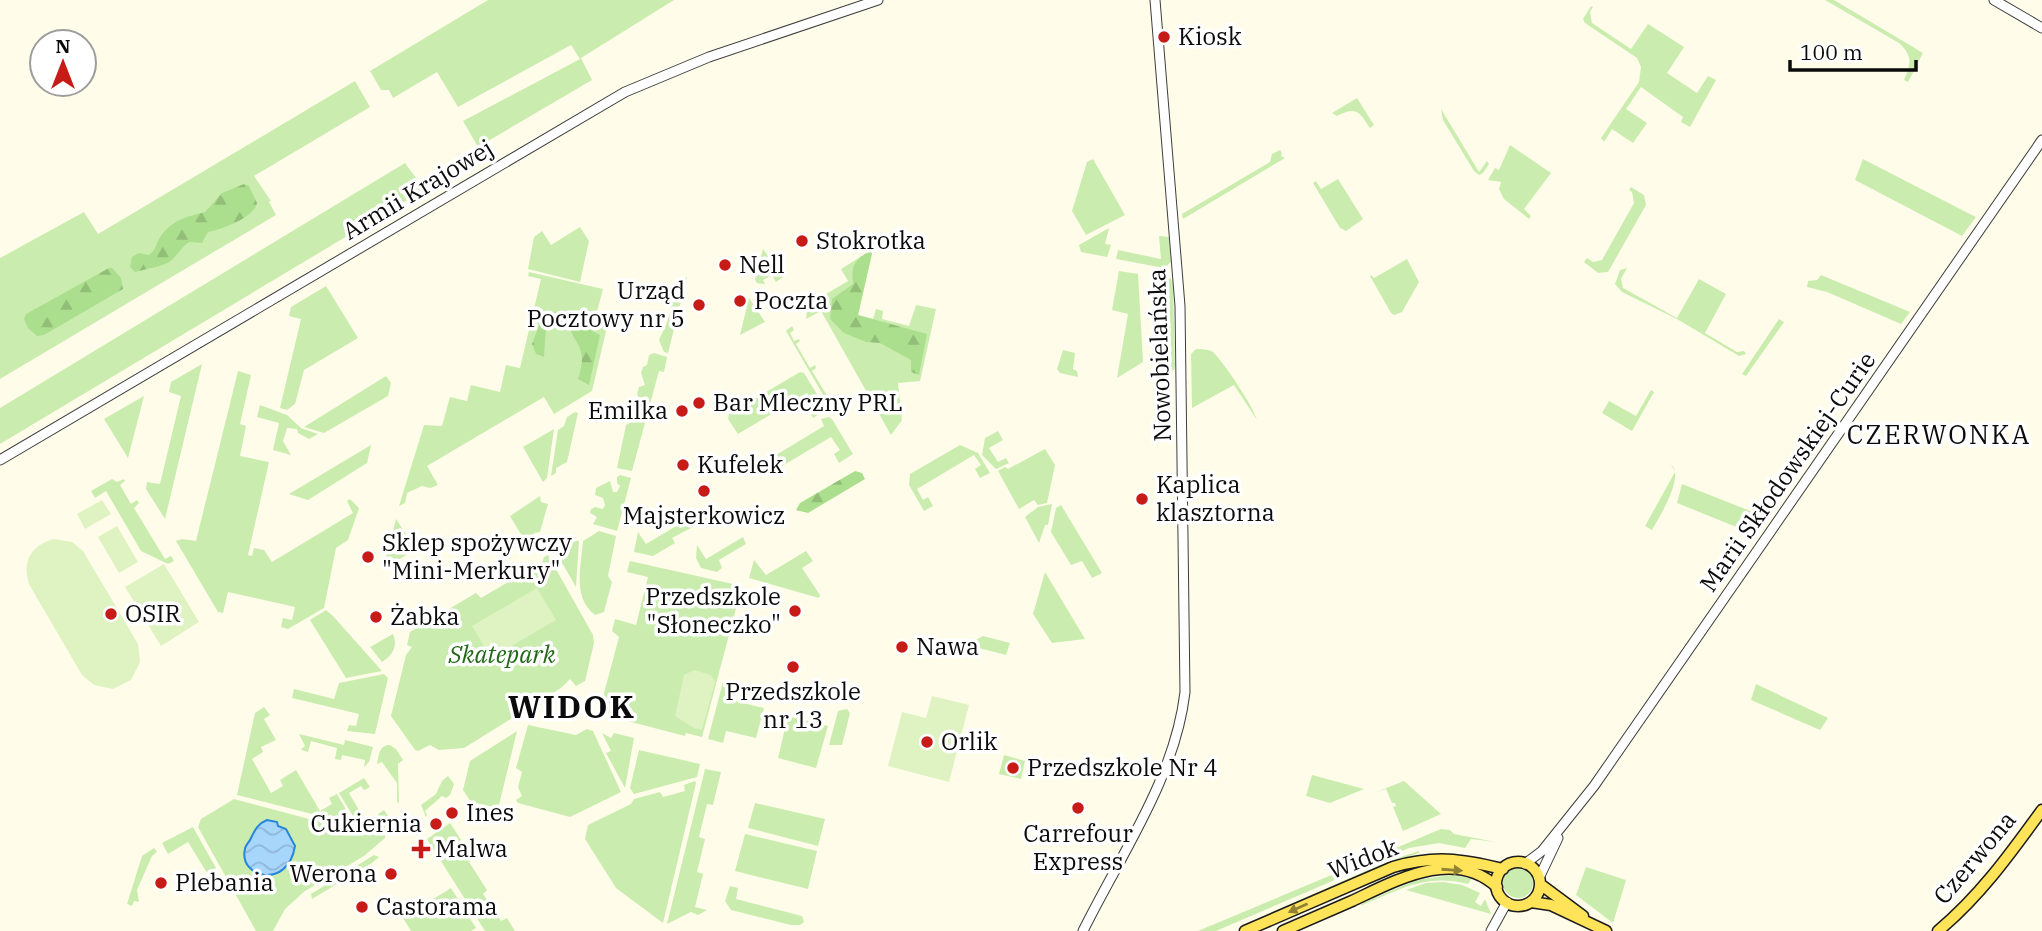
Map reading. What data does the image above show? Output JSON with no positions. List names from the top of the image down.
{
  "streets": {
    "main road": ["Czerwona", "Widok"],
    "street": ["Armii Krajowej", "Nowobielańska", "Marii Skłodowskiej-Curie"]
  },
  "crossings": [
    ["Marii Skłodowskiej-Curie", "Widok"]
  ],
  "districts": ["CZERWONKA", "WIDOK"],
  "parks": ["Skatepark"],
  "places": {
    "other": [
      "Kiosk",
      "Stokrotka",
      "Nell",
      "Poczta",
      "Urząd Pocztowy nr 5",
      "Bar Mleczny PRL",
      "Emilka",
      "Kufelek",
      "Majsterkowicz",
      "Kaplica klasztorna",
      "Sklep spożywczy \"Mini-Merkury\"",
      "Przedszkole \"Słoneczko\"",
      "OSIR",
      "Żabka",
      "Nawa",
      "Przedszkole nr 13",
      "Orlik",
      "Przedszkole Nr 4",
      "Carrefour Express",
      "Ines",
      "Cukiernia",
      "Werona",
      "Plebania",
      "Castorama"
    ],
    "health": ["Malwa"]
  },
  "scale_bar": "100 m",
  "north": "top"
}
